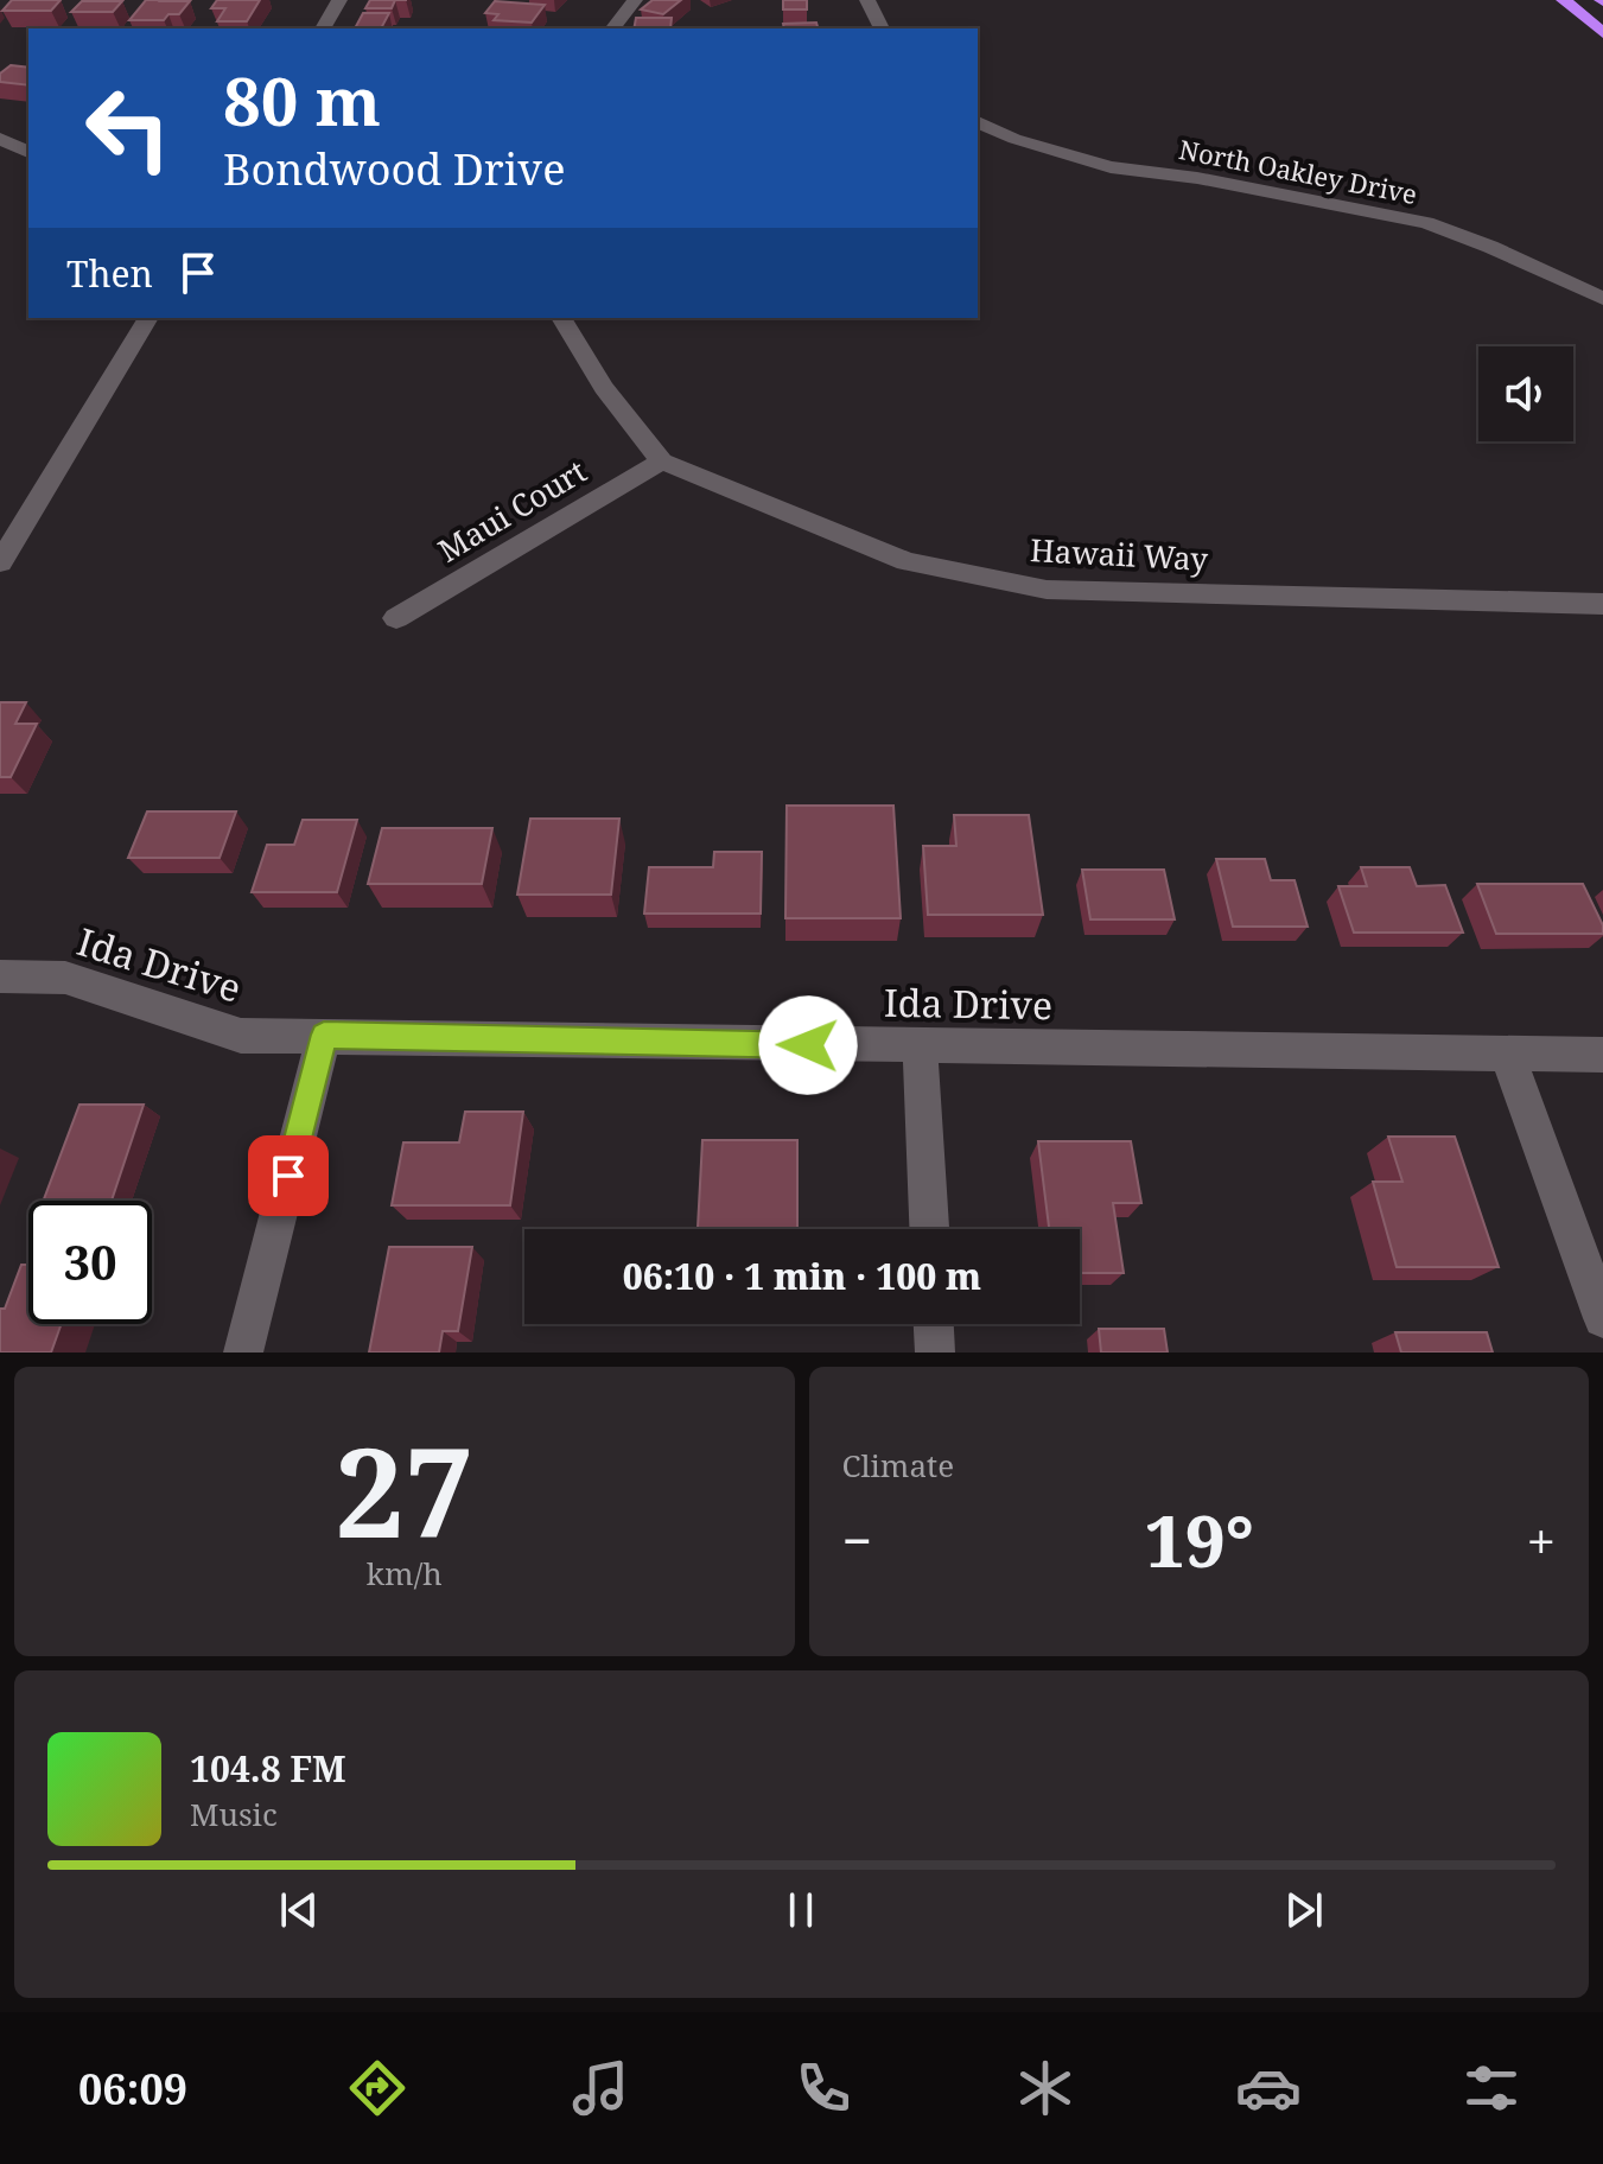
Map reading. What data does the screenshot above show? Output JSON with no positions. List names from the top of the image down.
{
  "streets": {
    "street": [
      "North Oakley Drive",
      "Maui Court",
      "Hawaii Way",
      "Ida Drive"
    ]
  },
  "crossings": [
    ["Maui Court", "Hawaii Way"]
  ],
  "page": {
    "turn": ["80 m", "Bondwood Drive"],
    "then": "Then",
    "limit": "30",
    "trip": "06:10 · 1 min · 100 m",
    "tile": [
      ["27", "km/h"],
      "Climate"
    ],
    "heat": ["−", "19°", "+"],
    "song": ["104.8 FM", "Music"],
    "tabs": "06:09"
  }
}
